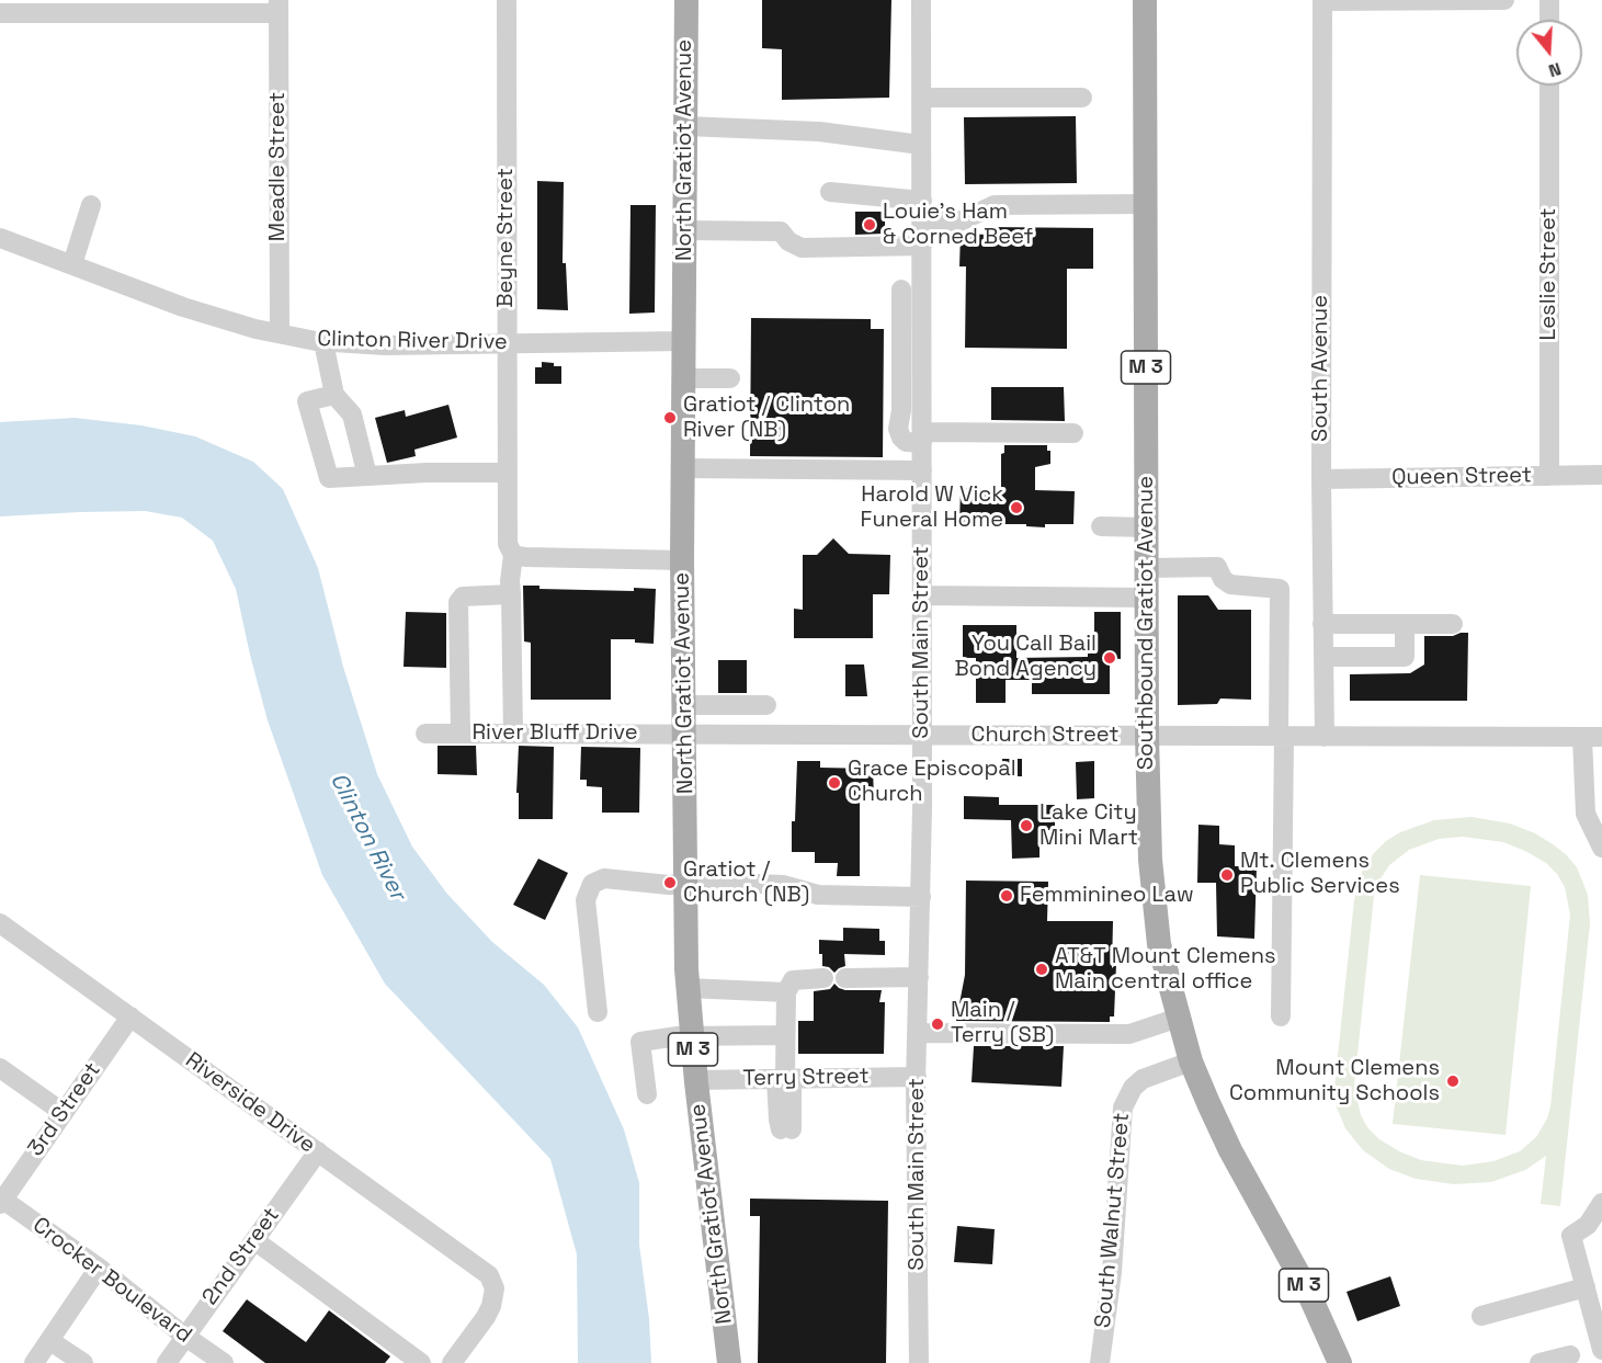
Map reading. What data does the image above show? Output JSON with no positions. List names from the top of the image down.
{
  "streets": {
    "main road": ["North Gratiot Avenue", "M 3", "Southbound Gratiot Avenue"],
    "street": [
      "Meadle Street",
      "Beyne Street",
      "Leslie Street",
      "Clinton River Drive",
      "South Avenue",
      "Queen Street",
      "South Main Street",
      "River Bluff Drive",
      "Church Street",
      "Terry Street",
      "Riverside Drive",
      "3rd Street",
      "South Walnut Street",
      "2nd Street",
      "Crocker Boulevard"
    ]
  },
  "crossings": [
    ["North Gratiot Avenue", "Clinton River Drive"],
    ["North Gratiot Avenue", "River Bluff Drive"],
    ["North Gratiot Avenue", "Church Street"],
    ["North Gratiot Avenue", "Terry Street"],
    ["Meadle Street", "Clinton River Drive"],
    ["Beyne Street", "Clinton River Drive"],
    ["Beyne Street", "River Bluff Drive"],
    ["Leslie Street", "Queen Street"],
    ["South Avenue", "Queen Street"],
    ["South Avenue", "Church Street"],
    ["Southbound Gratiot Avenue", "Church Street"],
    ["Southbound Gratiot Avenue", "South Walnut Street"],
    ["South Main Street", "Church Street"],
    ["South Main Street", "Terry Street"],
    ["River Bluff Drive", "Church Street"],
    ["Riverside Drive", "3rd Street"],
    ["Riverside Drive", "2nd Street"],
    ["3rd Street", "Crocker Boulevard"],
    ["2nd Street", "Crocker Boulevard"]
  ],
  "water": ["Clinton River"],
  "places": [
    "Louie's Ham & Corned Beef",
    "Gratiot / Clinton River (NB)",
    "Harold W Vick Funeral Home",
    "You Call Bail Bond Agency",
    "Grace Episcopal Church",
    "Lake City Mini Mart",
    "Mt. Clemens Public Services",
    "Gratiot / Church (NB)",
    "Femminineo Law",
    "AT&T Mount Clemens Main central office",
    "Main / Terry (SB)",
    "Mount Clemens Community Schools"
  ],
  "north": "bottom"
}
